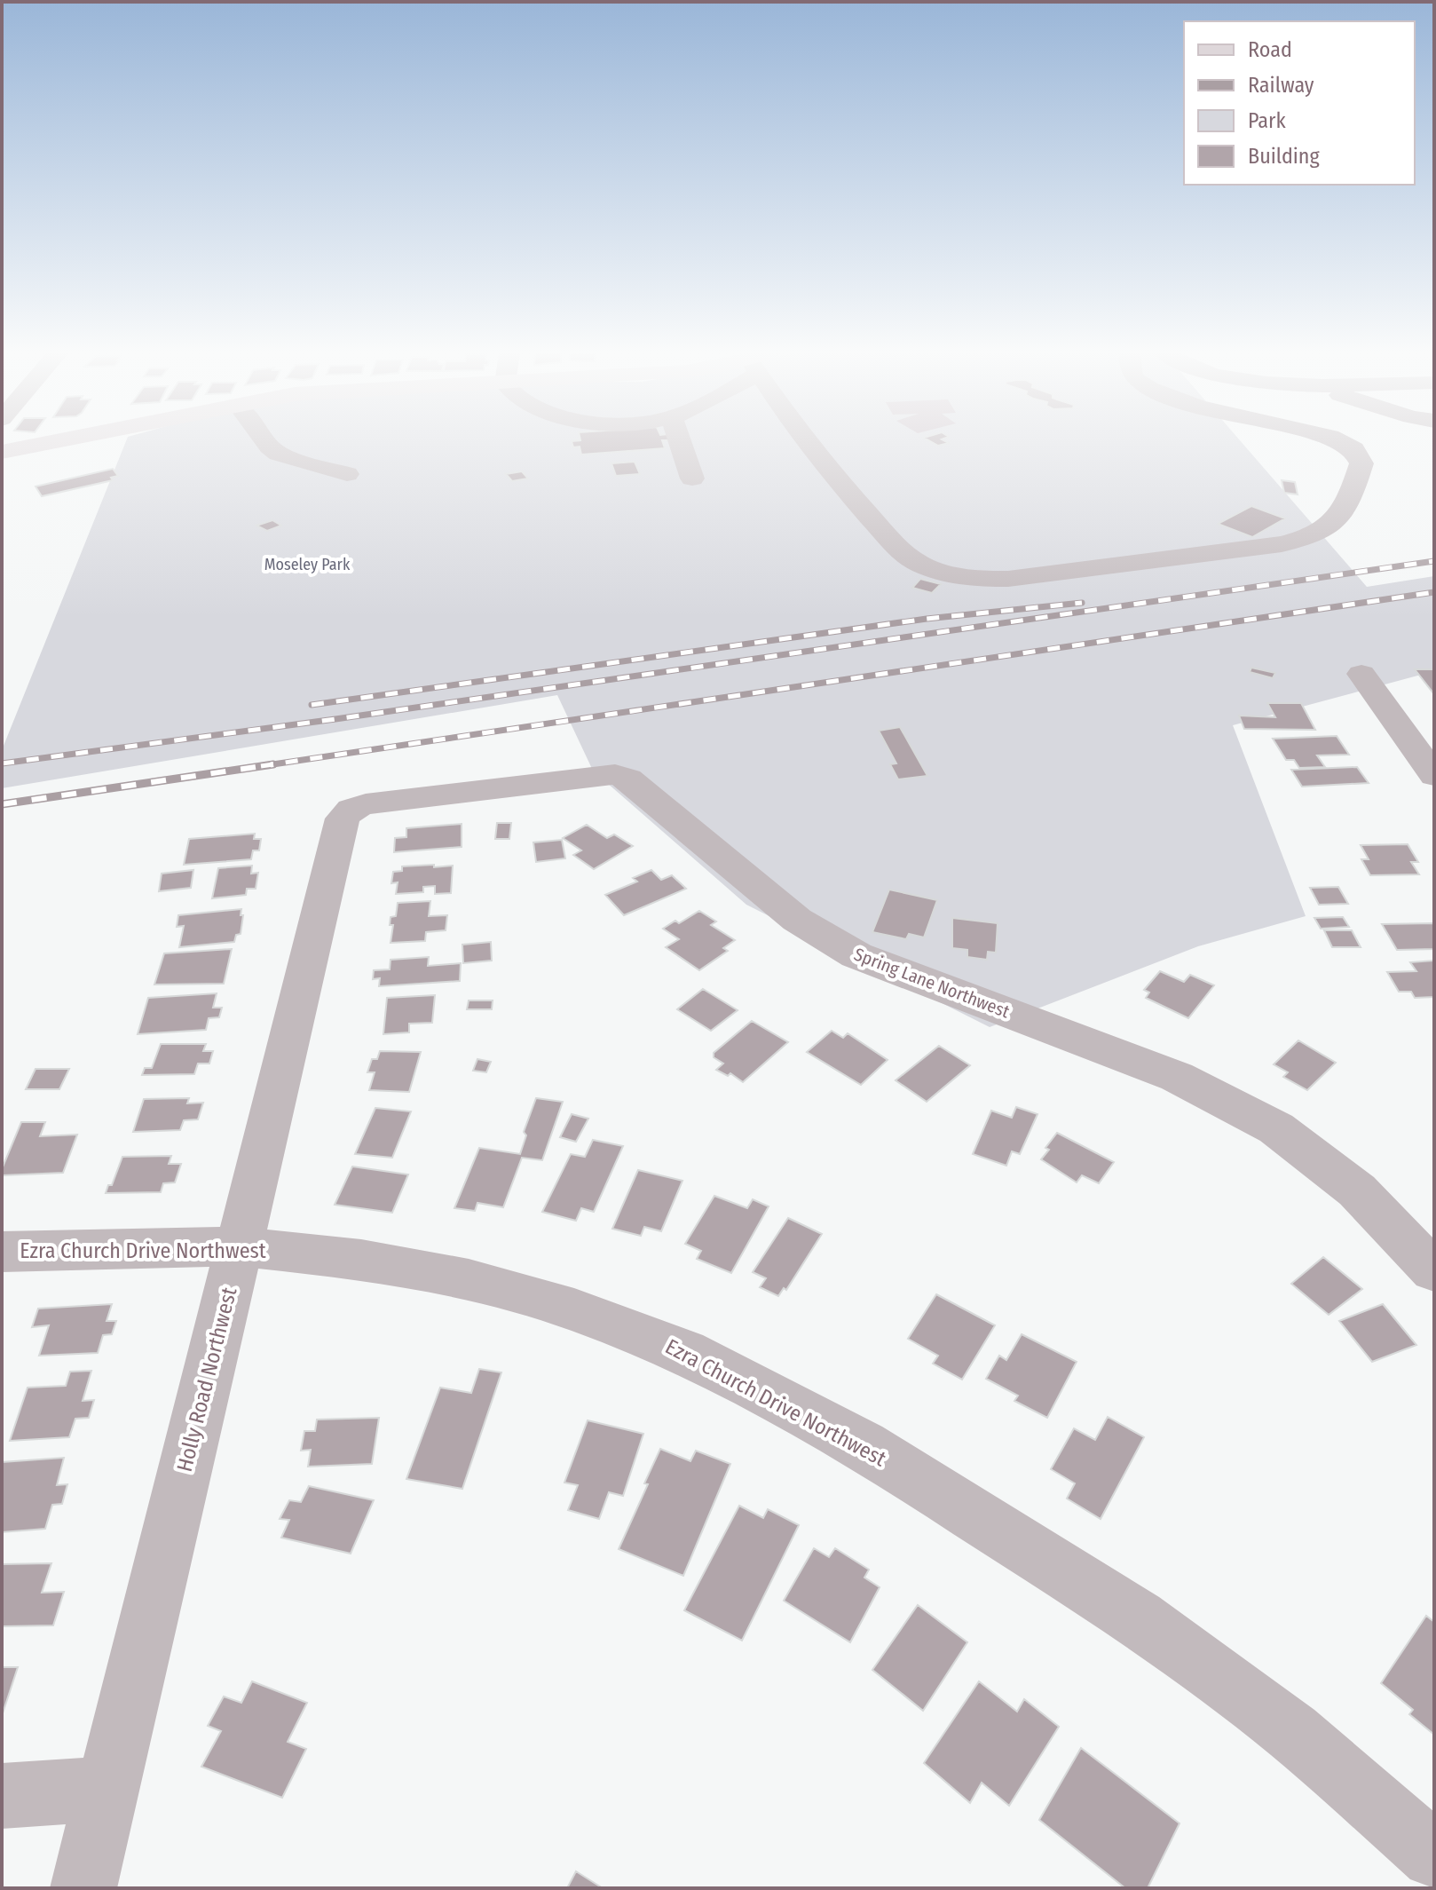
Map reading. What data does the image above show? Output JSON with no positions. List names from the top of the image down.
{
  "streets": {
    "street": ["Spring Lane Northwest", "Ezra Church Drive Northwest", "Holly Road Northwest"]
  },
  "crossings": [
    ["Spring Lane Northwest", "Holly Road Northwest"],
    ["Ezra Church Drive Northwest", "Holly Road Northwest"]
  ],
  "parks": ["Moseley Park"],
  "legend": [
    "Road",
    "Railway",
    "Park",
    "Building"
  ]
}
